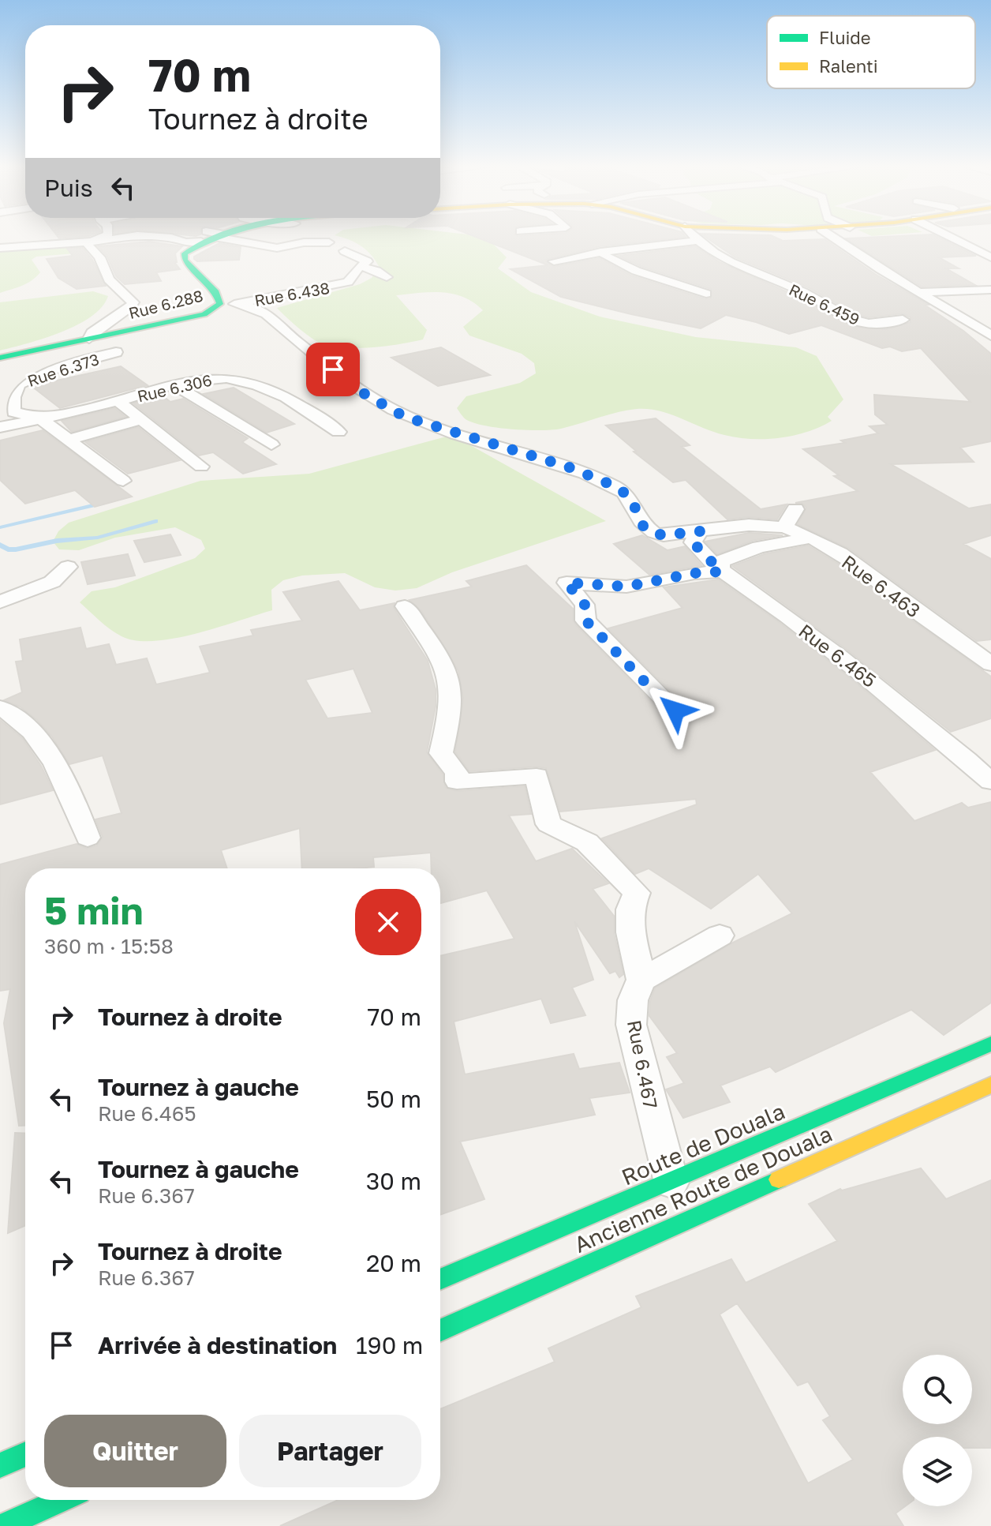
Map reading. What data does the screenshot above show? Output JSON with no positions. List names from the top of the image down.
{
  "streets": {
    "street": [
      "Rue 6.438",
      "Rue 6.288",
      "Rue 6.459",
      "Rue 6.373",
      "Rue 6.306",
      "Rue 6.463",
      "Rue 6.465",
      "Rue 6.467",
      "Route de Douala",
      "Ancienne Route de Douala"
    ]
  },
  "crossings": [
    ["Rue 6.438", "Rue 6.288"],
    ["Rue 6.438", "Rue 6.463"],
    ["Rue 6.288", "Rue 6.463"],
    ["Rue 6.373", "Rue 6.306"],
    ["Rue 6.463", "Rue 6.465"],
    ["Rue 6.467", "Route de Douala"]
  ],
  "legend": ["Fluide", "Ralenti"],
  "page": {
    "turn": ["70 m", "Tournez à droite"],
    "then": "Puis",
    "heading": ["5 min", "360 m · 15:58"],
    "list": [
      {
        "name": "Tournez à droite",
        "value": "70 m"
      },
      {
        "name": "Tournez à gauche",
        "note": "Rue 6.465",
        "value": "50 m"
      },
      {
        "name": "Tournez à gauche",
        "note": "Rue 6.367",
        "value": "30 m"
      },
      {
        "name": "Tournez à droite",
        "note": "Rue 6.367",
        "value": "20 m"
      },
      {
        "name": "Arrivée à destination",
        "value": "190 m"
      }
    ],
    "buttons": ["Quitter", "Partager"]
  }
}
